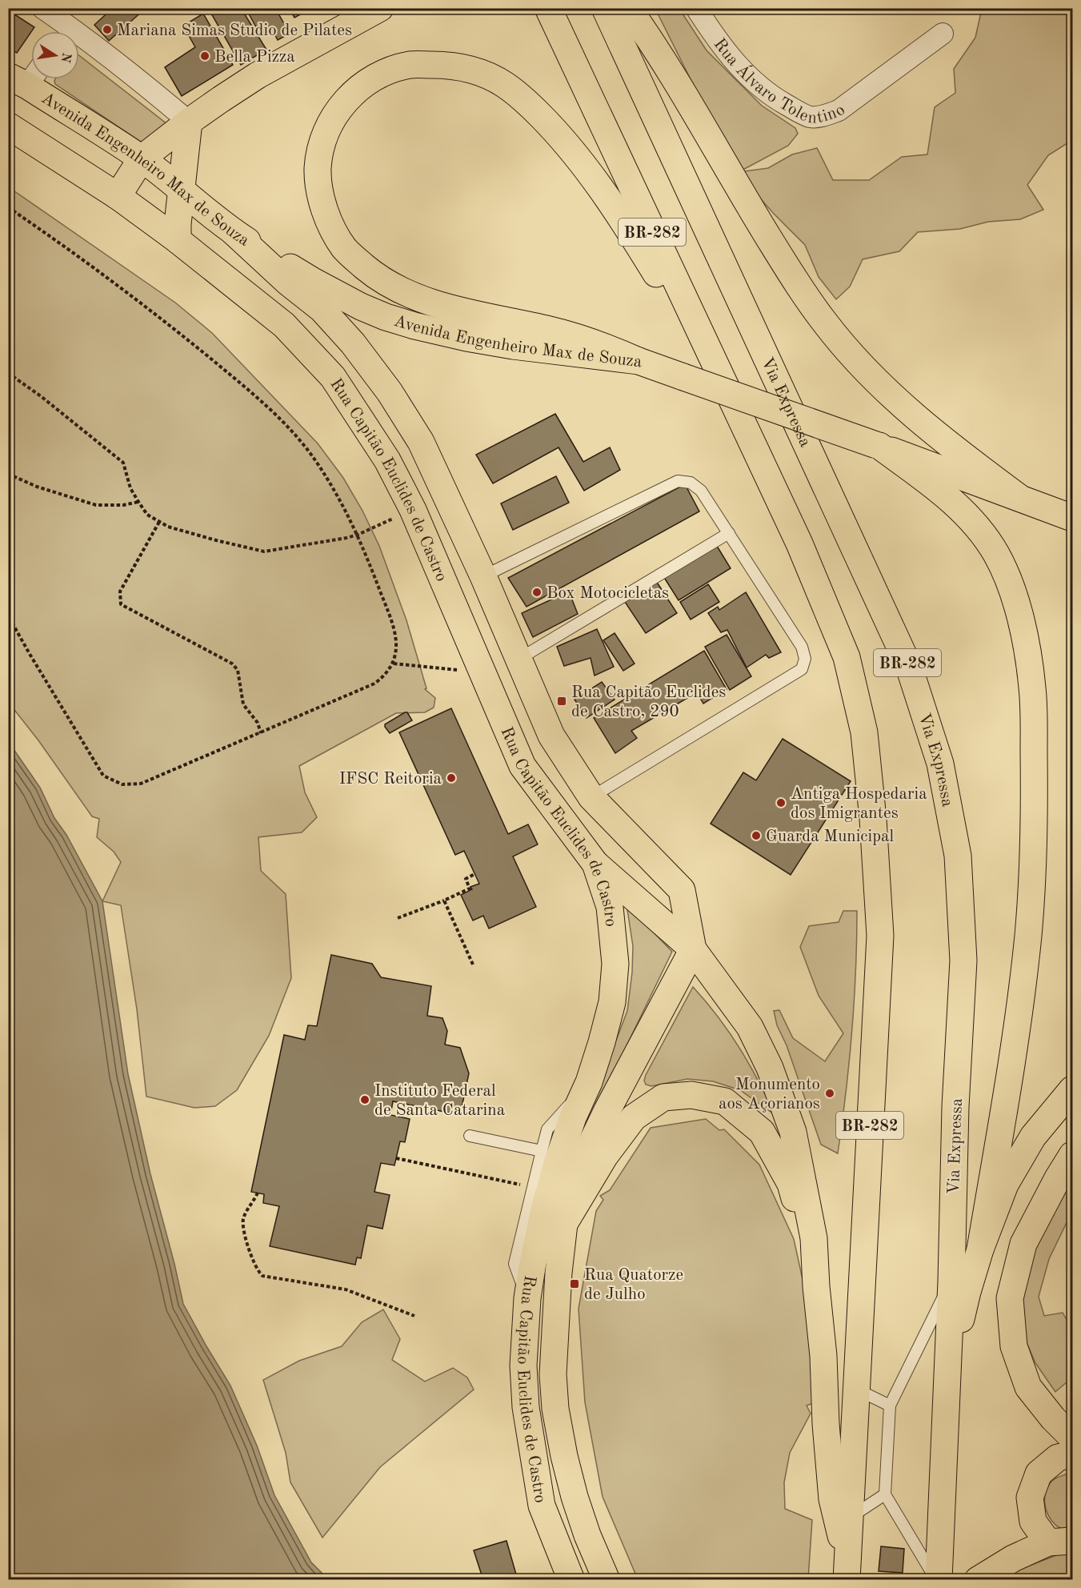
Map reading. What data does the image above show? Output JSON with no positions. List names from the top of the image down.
{
  "streets": {
    "main road": [
      "Avenida Engenheiro Max de Souza",
      "BR-282",
      "Via Expressa",
      "Rua Capitão Euclides de Castro"
    ],
    "street": ["Rua Álvaro Tolentino"]
  },
  "places": {
    "other": [
      "Mariana Simas Studio de Pilates",
      "Bella Pizza",
      "Box Motocicletas",
      "IFSC Reitoria",
      "Antiga Hospedaria dos Imigrantes",
      "Guarda Municipal",
      "Monumento aos Açorianos",
      "Instituto Federal de Santa Catarina"
    ],
    "transit": ["Rua Capitão Euclides de Castro, 290", "Rua Quatorze de Julho"]
  },
  "north": "right"
}
